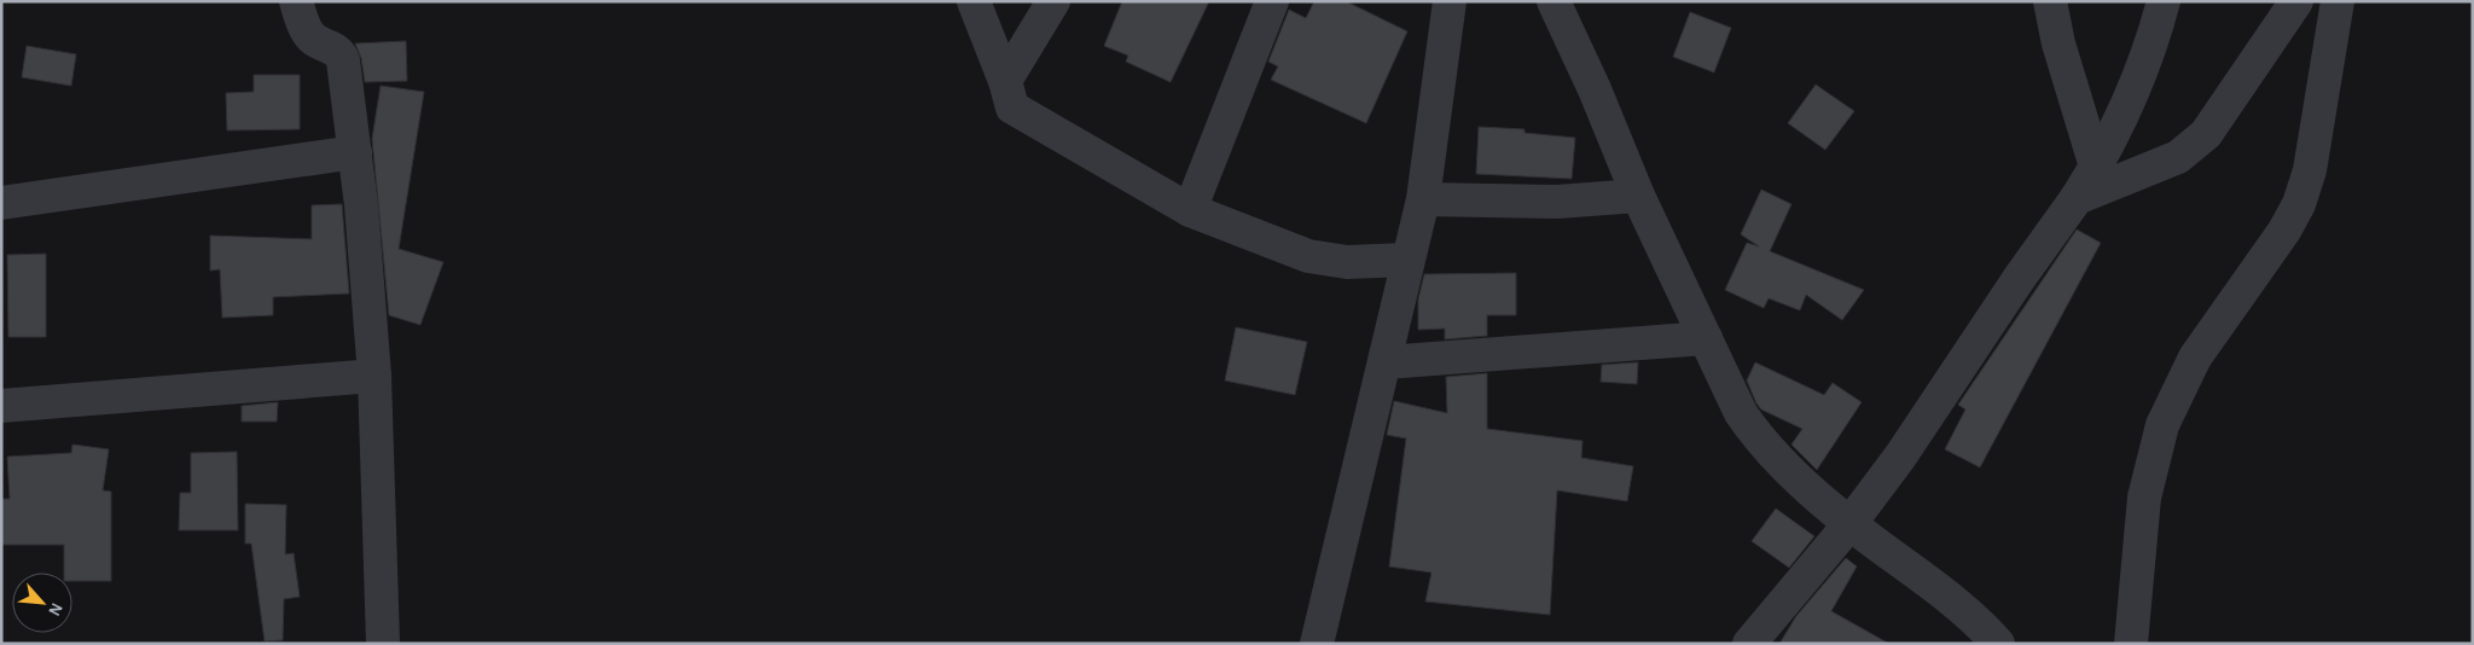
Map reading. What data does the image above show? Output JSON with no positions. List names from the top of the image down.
{
  "north": "bottom right"
}
